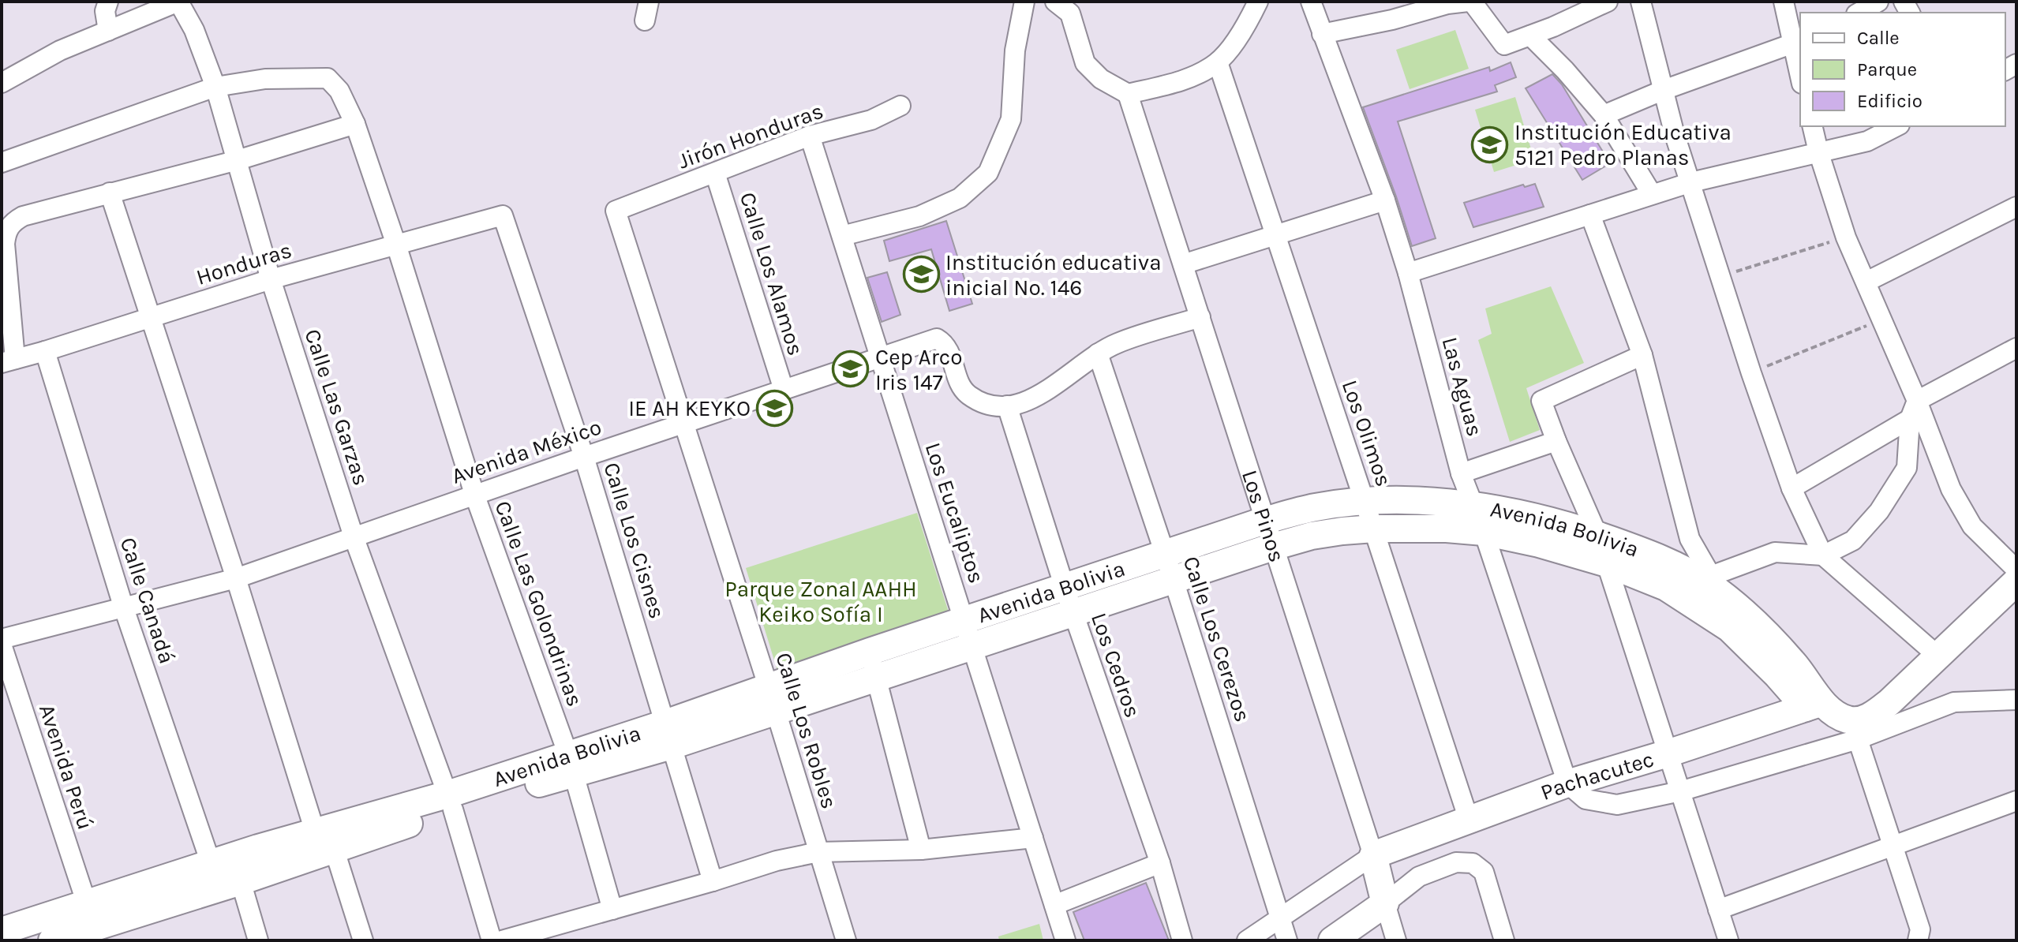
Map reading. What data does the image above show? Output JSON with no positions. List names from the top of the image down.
{
  "streets": {
    "main road": ["Los Pinos", "Avenida Bolivia", "Pachacutec"],
    "street": [
      "Jirón Honduras",
      "Honduras",
      "Calle Los Alamos",
      "Las Aguas",
      "Calle Las Garzas",
      "Los Olimos",
      "Avenida México",
      "Los Eucaliptos",
      "Calle Los Cisnes",
      "Calle Canadá",
      "Calle Las Golondrinas",
      "Calle Los Cerezos",
      "Los Cedros",
      "Calle Los Robles",
      "Avenida Perú"
    ]
  },
  "crossings": [
    ["Jirón Honduras", "Calle Los Alamos"],
    ["Jirón Honduras", "Los Eucaliptos"],
    ["Jirón Honduras", "Calle Los Robles"],
    ["Honduras", "Calle Las Garzas"],
    ["Honduras", "Calle Los Cisnes"],
    ["Honduras", "Calle Canadá"],
    ["Honduras", "Calle Las Golondrinas"],
    ["Calle Los Alamos", "Avenida México"],
    ["Las Aguas", "Avenida Bolivia"],
    ["Las Aguas", "Pachacutec"],
    ["Calle Las Garzas", "Avenida México"],
    ["Calle Las Garzas", "Avenida Bolivia"],
    ["Calle Las Garzas", "Calle Las Golondrinas"],
    ["Los Olimos", "Avenida Bolivia"],
    ["Los Olimos", "Pachacutec"],
    ["Avenida México", "Los Eucaliptos"],
    ["Avenida México", "Los Pinos"],
    ["Avenida México", "Calle Los Cisnes"],
    ["Avenida México", "Calle Canadá"],
    ["Avenida México", "Calle Las Golondrinas"],
    ["Avenida México", "Calle Los Cerezos"],
    ["Avenida México", "Los Cedros"],
    ["Avenida México", "Calle Los Robles"],
    ["Los Eucaliptos", "Avenida Bolivia"],
    ["Los Pinos", "Avenida Bolivia"],
    ["Los Pinos", "Pachacutec"],
    ["Avenida Bolivia", "Calle Los Cisnes"],
    ["Avenida Bolivia", "Calle Canadá"],
    ["Avenida Bolivia", "Calle Las Golondrinas"],
    ["Avenida Bolivia", "Calle Los Cerezos"],
    ["Avenida Bolivia", "Los Cedros"],
    ["Avenida Bolivia", "Calle Los Robles"],
    ["Avenida Bolivia", "Avenida Perú"],
    ["Avenida Bolivia", "Pachacutec"]
  ],
  "parks": ["Parque Zonal AAHH Keiko Sofía I"],
  "places": {
    "school or university": [
      "Institución Educativa 5121 Pedro Planas",
      "Institución educativa inicial No. 146",
      "Cep Arco Iris 147",
      "IE AH KEYKO"
    ]
  },
  "legend": ["Calle", "Parque", "Edificio"]
}
